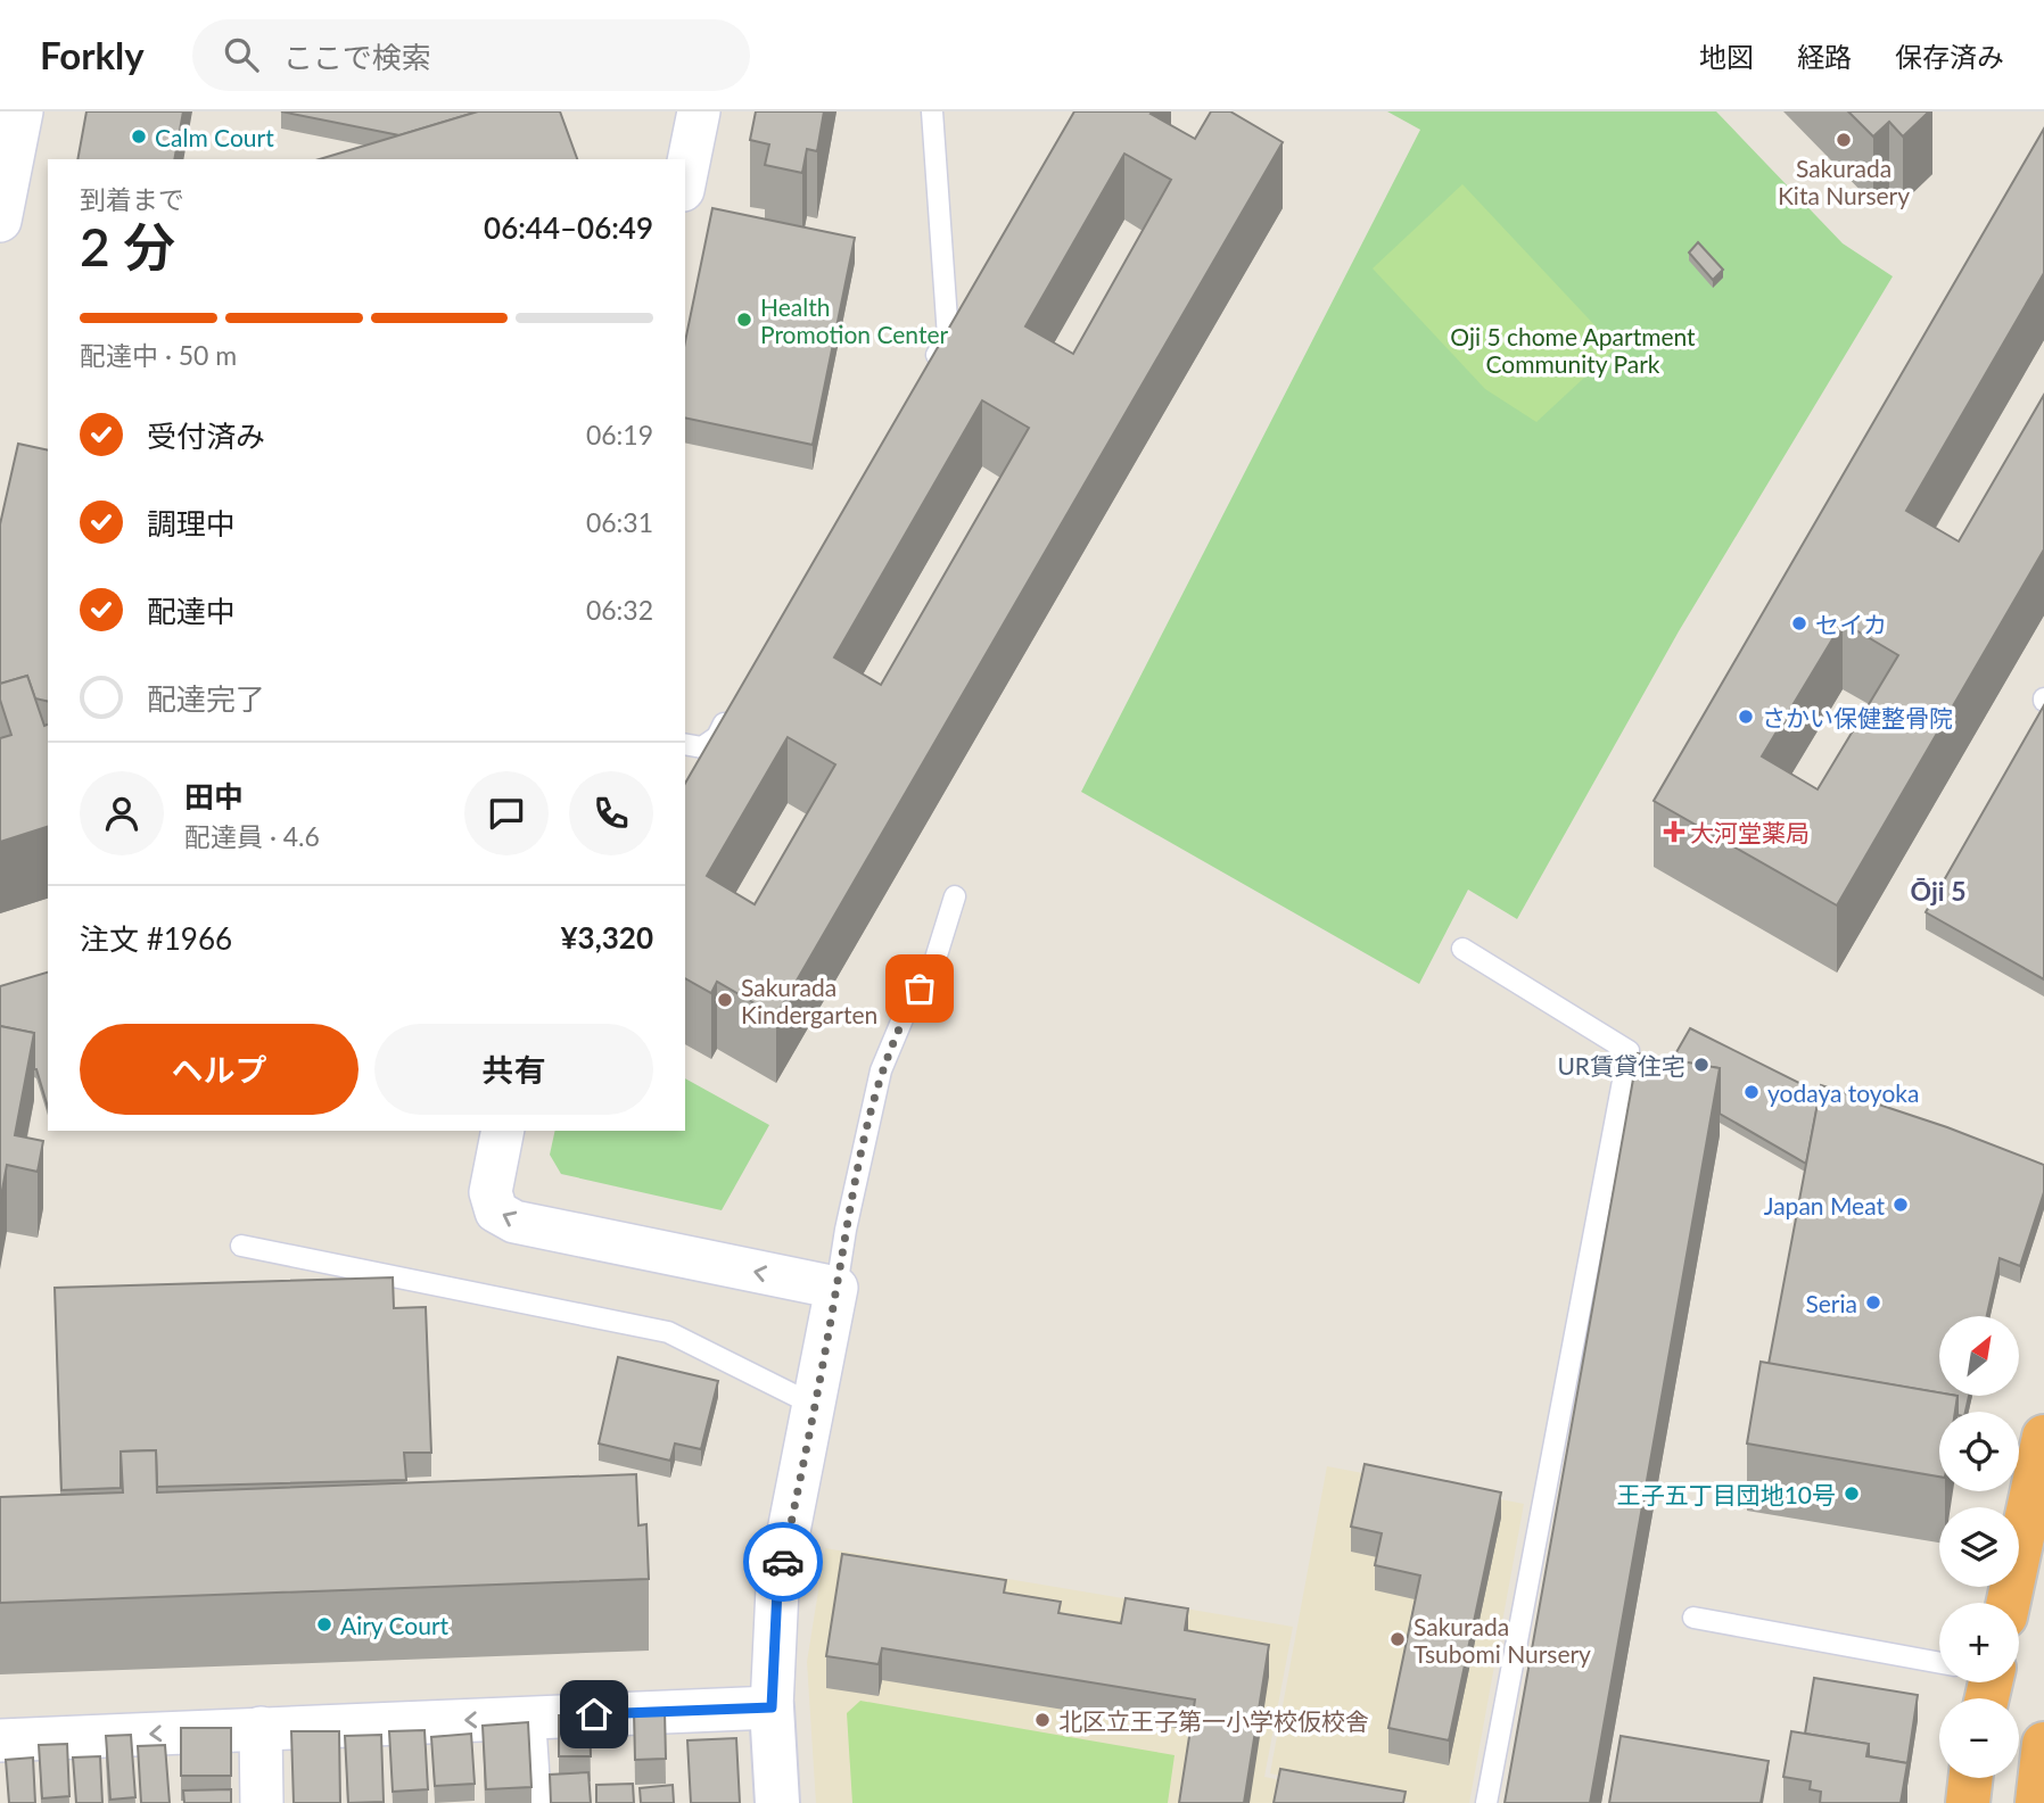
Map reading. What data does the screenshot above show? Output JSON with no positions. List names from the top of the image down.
{
  "districts": ["Ōji 5"],
  "parks": ["Oji 5 chome Apartment Community Park"],
  "places": {
    "other": [
      "Calm Court",
      "Sakurada Kita Nursery",
      "Health Promotion Center",
      "セイカ",
      "さかい保健整骨院",
      "Sakurada Kindergarten",
      "UR賃貸住宅",
      "yodaya toyoka",
      "Japan Meat",
      "Seria",
      "王子五丁目団地10号",
      "Airy Court",
      "Sakurada Tsubomi Nursery",
      "北区立王子第一小学校仮校舎"
    ],
    "health": ["大河堂薬局"]
  },
  "north": "top right",
  "page": {
    "header": "Forkly",
    "search": "ここで検索",
    "nav": ["地図", "経路", "保存済み"],
    "heading": ["2 分", "到着まで", "06:44–06:49"],
    "panel": [
      "田中",
      "配達員 · 4.6",
      "注文 #1966",
      "¥3,320"
    ],
    "bar": "配達中 · 50 m",
    "list": [
      ["受付済み", "06:19"],
      ["調理中", "06:31"],
      ["配達中", "06:32"],
      "配達完了"
    ],
    "buttons": ["ヘルプ", "共有"],
    "map_buttons": ["+", "−"]
  }
}
